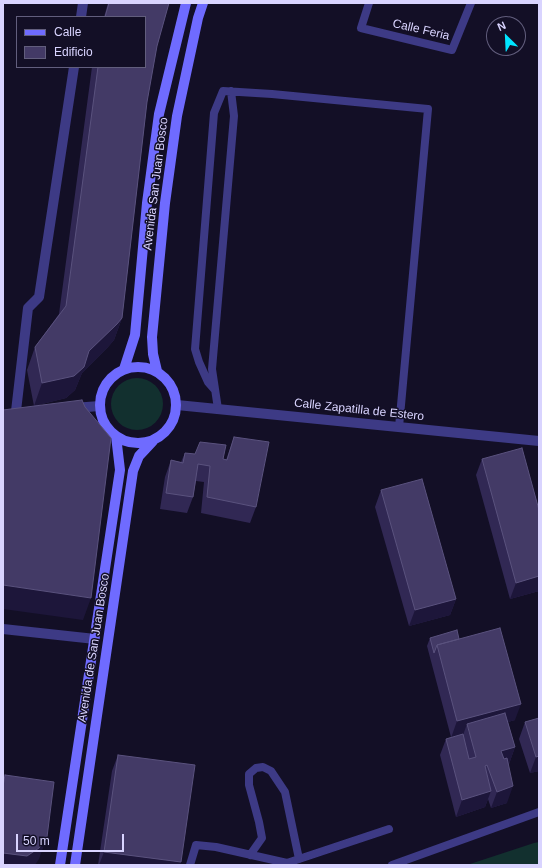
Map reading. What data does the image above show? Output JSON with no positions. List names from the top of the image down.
{
  "streets": {
    "street": ["Avenida San Juan Bosco", "Calle Zapatilla de Estero", "Avenida de San Juan Bosco"],
    "lane": ["Calle Feria"]
  },
  "crossings": [
    ["Avenida San Juan Bosco", "Calle Zapatilla de Estero"],
    ["Avenida San Juan Bosco", "Avenida de San Juan Bosco"],
    ["Calle Zapatilla de Estero", "Avenida de San Juan Bosco"]
  ],
  "legend": ["Calle", "Edificio"],
  "scale_bar": "50 m",
  "north": "top left"
}
